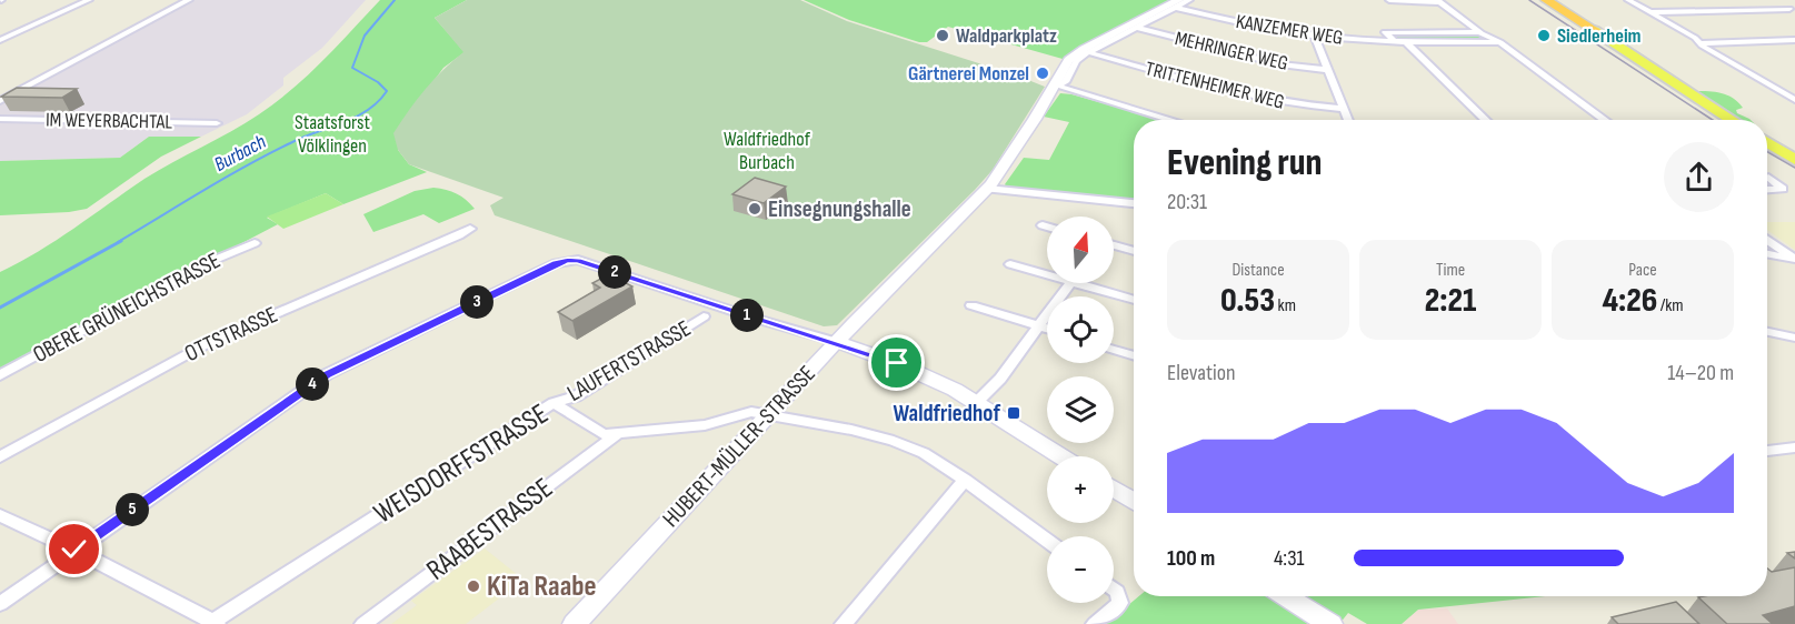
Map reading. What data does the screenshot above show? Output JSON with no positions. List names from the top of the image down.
{
  "streets": {
    "main road": ["HUBERT-MÜLLER-STRASSE"],
    "street": [
      "KANZEMER WEG",
      "MEHRINGER WEG",
      "TRITTENHEIMER WEG",
      "IM WEYERBACHTAL",
      "OBERE GRÜNEICHSTRASSE",
      "OTTSTRASSE",
      "LAUFERTSTRASSE",
      "WEISDORFFSTRASSE",
      "RAABESTRASSE"
    ]
  },
  "crossings": [
    ["KANZEMER WEG", "HUBERT-MÜLLER-STRASSE"],
    ["MEHRINGER WEG", "HUBERT-MÜLLER-STRASSE"],
    ["TRITTENHEIMER WEG", "HUBERT-MÜLLER-STRASSE"],
    ["LAUFERTSTRASSE", "WEISDORFFSTRASSE"],
    ["HUBERT-MÜLLER-STRASSE", "WEISDORFFSTRASSE"],
    ["WEISDORFFSTRASSE", "RAABESTRASSE"]
  ],
  "water": ["Burbach"],
  "parks": ["Staatsforst Völklingen", "Waldfriedhof Burbach"],
  "places": {
    "other": [
      "Waldparkplatz",
      "Siedlerheim",
      "Gärtnerei Monzel",
      "Einsegnungshalle",
      "KiTa Raabe"
    ],
    "transit": ["Waldfriedhof"]
  },
  "north": "top",
  "page": {
    "heading": ["Evening run", "20:31"],
    "map_buttons": ["+", "−"],
    "stats": [
      ["Distance", "0.53 km"],
      ["Time", "2:21"],
      ["Pace", "4:26 /km"]
    ],
    "pins": [
      "2",
      "3",
      "1",
      "4",
      "5"
    ],
    "chart": ["Elevation", "14–20 m"],
    "list": [
      {
        "name": "100 m",
        "note": "4:31"
      }
    ]
  }
}
